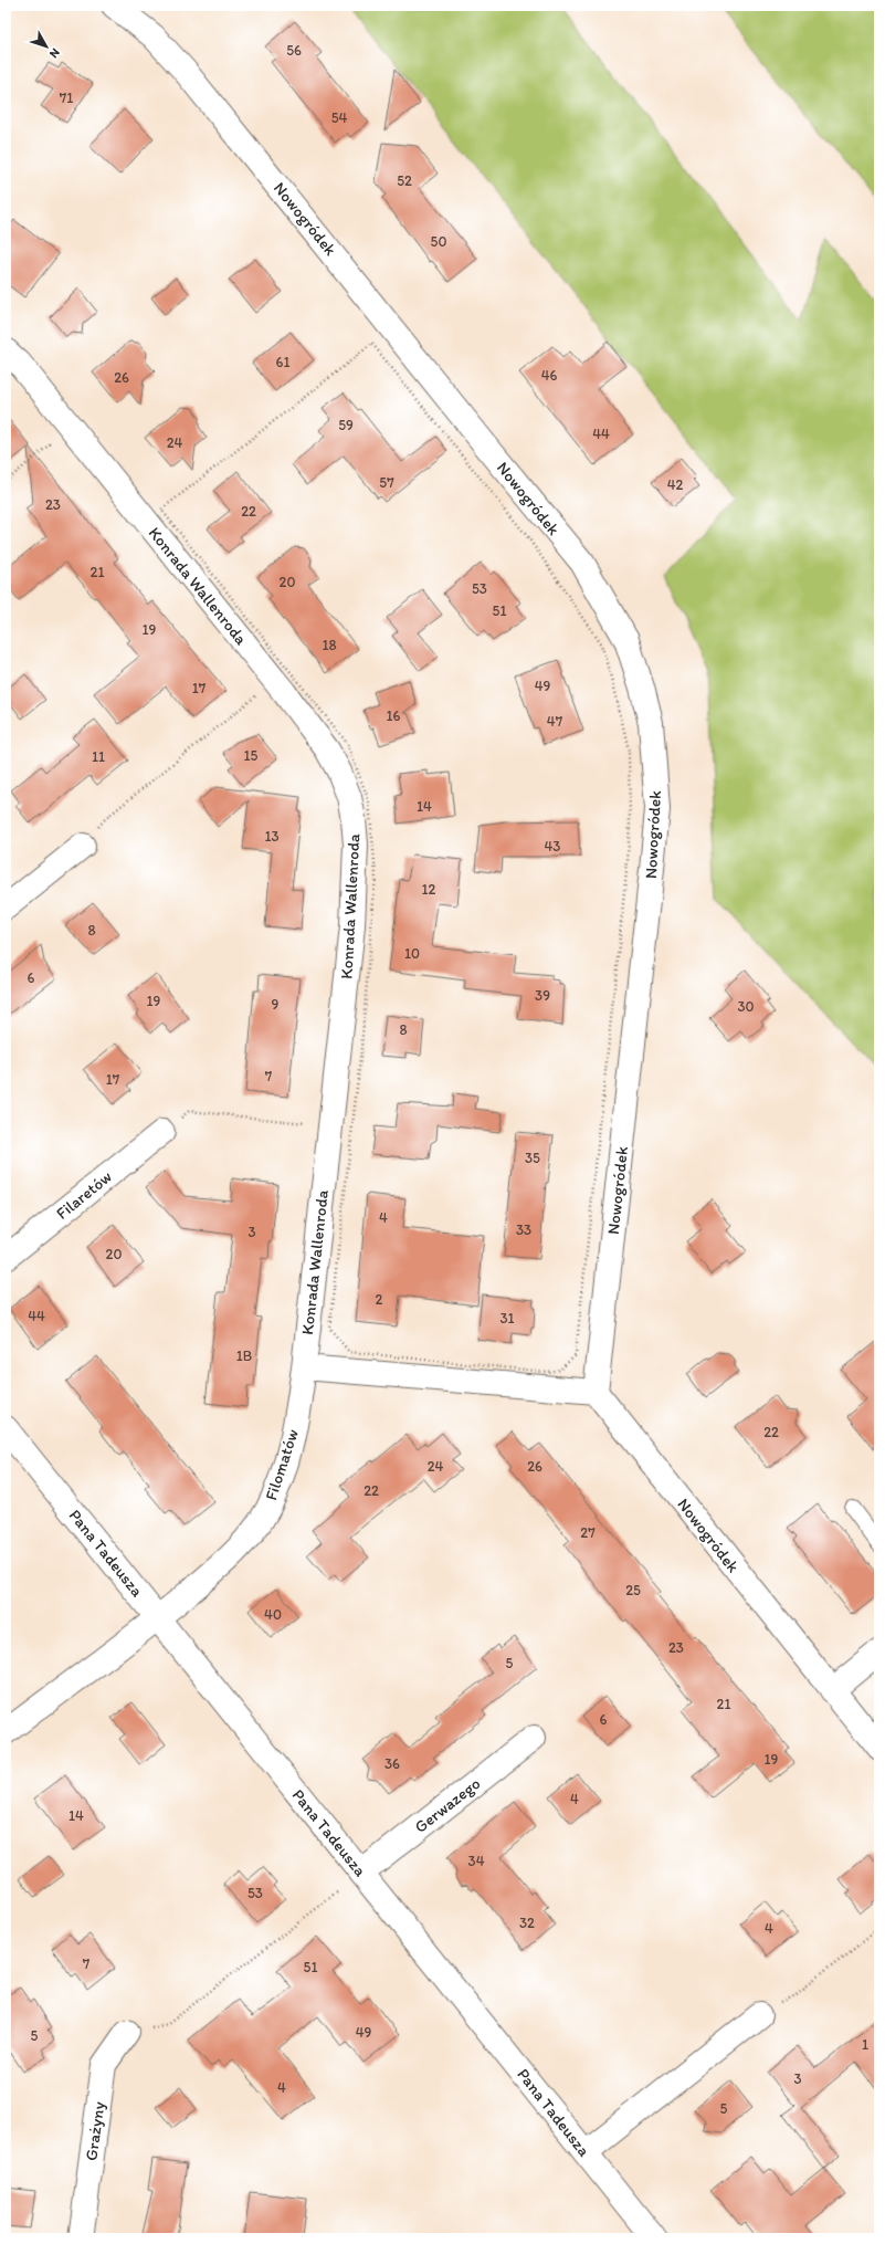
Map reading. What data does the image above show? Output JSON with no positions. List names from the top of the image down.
{
  "streets": {
    "street": [
      "Nowogródek",
      "Konrada Wallenroda",
      "Filaretów",
      "Filomatów",
      "Pana Tadeusza",
      "Gerwazego",
      "Grażyny"
    ]
  },
  "crossings": [
    ["Konrada Wallenroda", "Filomatów"],
    ["Filomatów", "Pana Tadeusza"],
    ["Pana Tadeusza", "Gerwazego"]
  ],
  "house_numbers": [
    "56",
    "71",
    "54",
    "52",
    "50",
    "61",
    "46",
    "26",
    "59",
    "44",
    "24",
    "57",
    "42",
    "23",
    "22",
    "21",
    "20",
    "53",
    "51",
    "19",
    "18",
    "49",
    "17",
    "16",
    "47",
    "15",
    "11",
    "14",
    "13",
    "43",
    "12",
    "8",
    "10",
    "6",
    "39",
    "19",
    "9",
    "30",
    "8",
    "7",
    "17",
    "35",
    "4",
    "33",
    "3",
    "20",
    "2",
    "44",
    "31",
    "1B",
    "22",
    "24",
    "26",
    "22",
    "27",
    "25",
    "40",
    "23",
    "5",
    "21",
    "6",
    "19",
    "36",
    "4",
    "14",
    "34",
    "53",
    "32",
    "4",
    "7",
    "51",
    "49",
    "5",
    "1",
    "3",
    "4",
    "5"
  ],
  "north": "bottom right"
}
